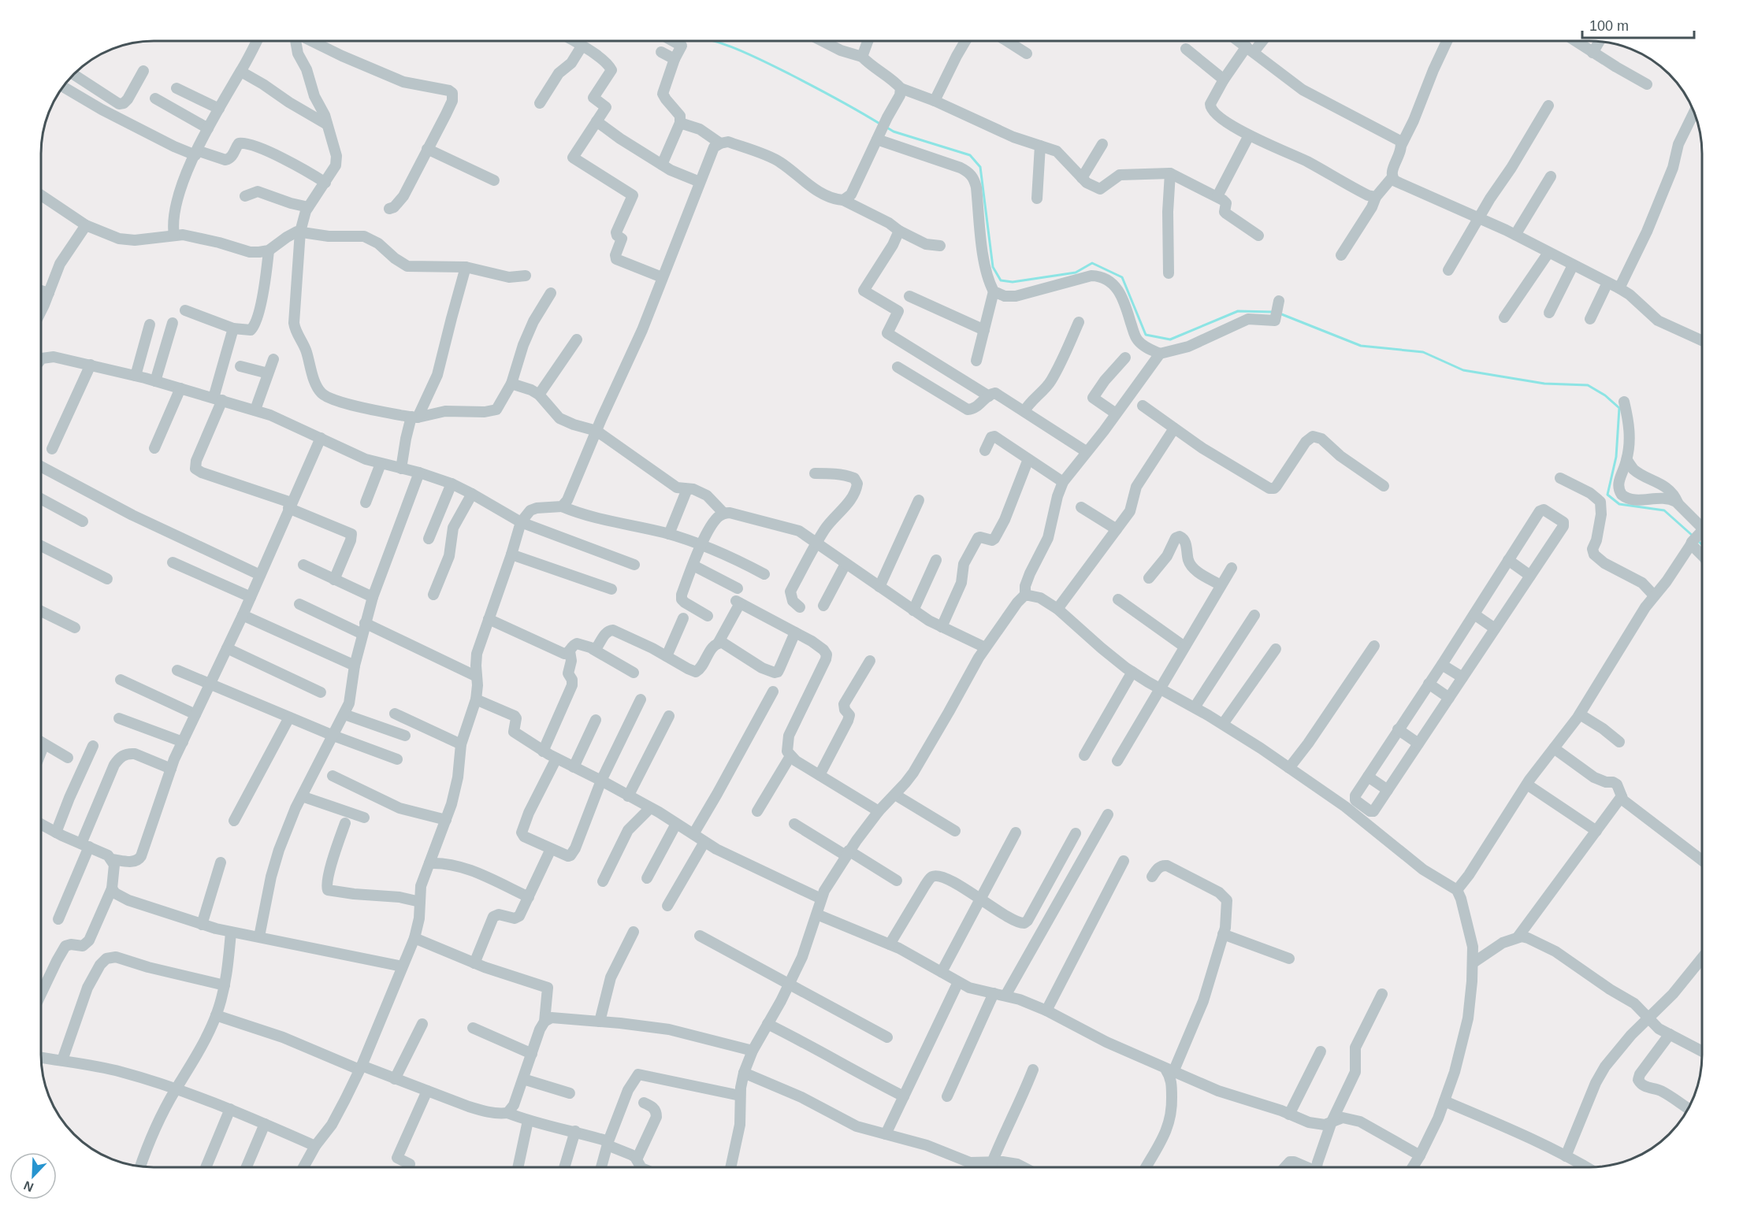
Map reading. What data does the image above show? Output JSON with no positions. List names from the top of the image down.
{
  "scale_bar": "100 m",
  "north": "bottom left"
}
